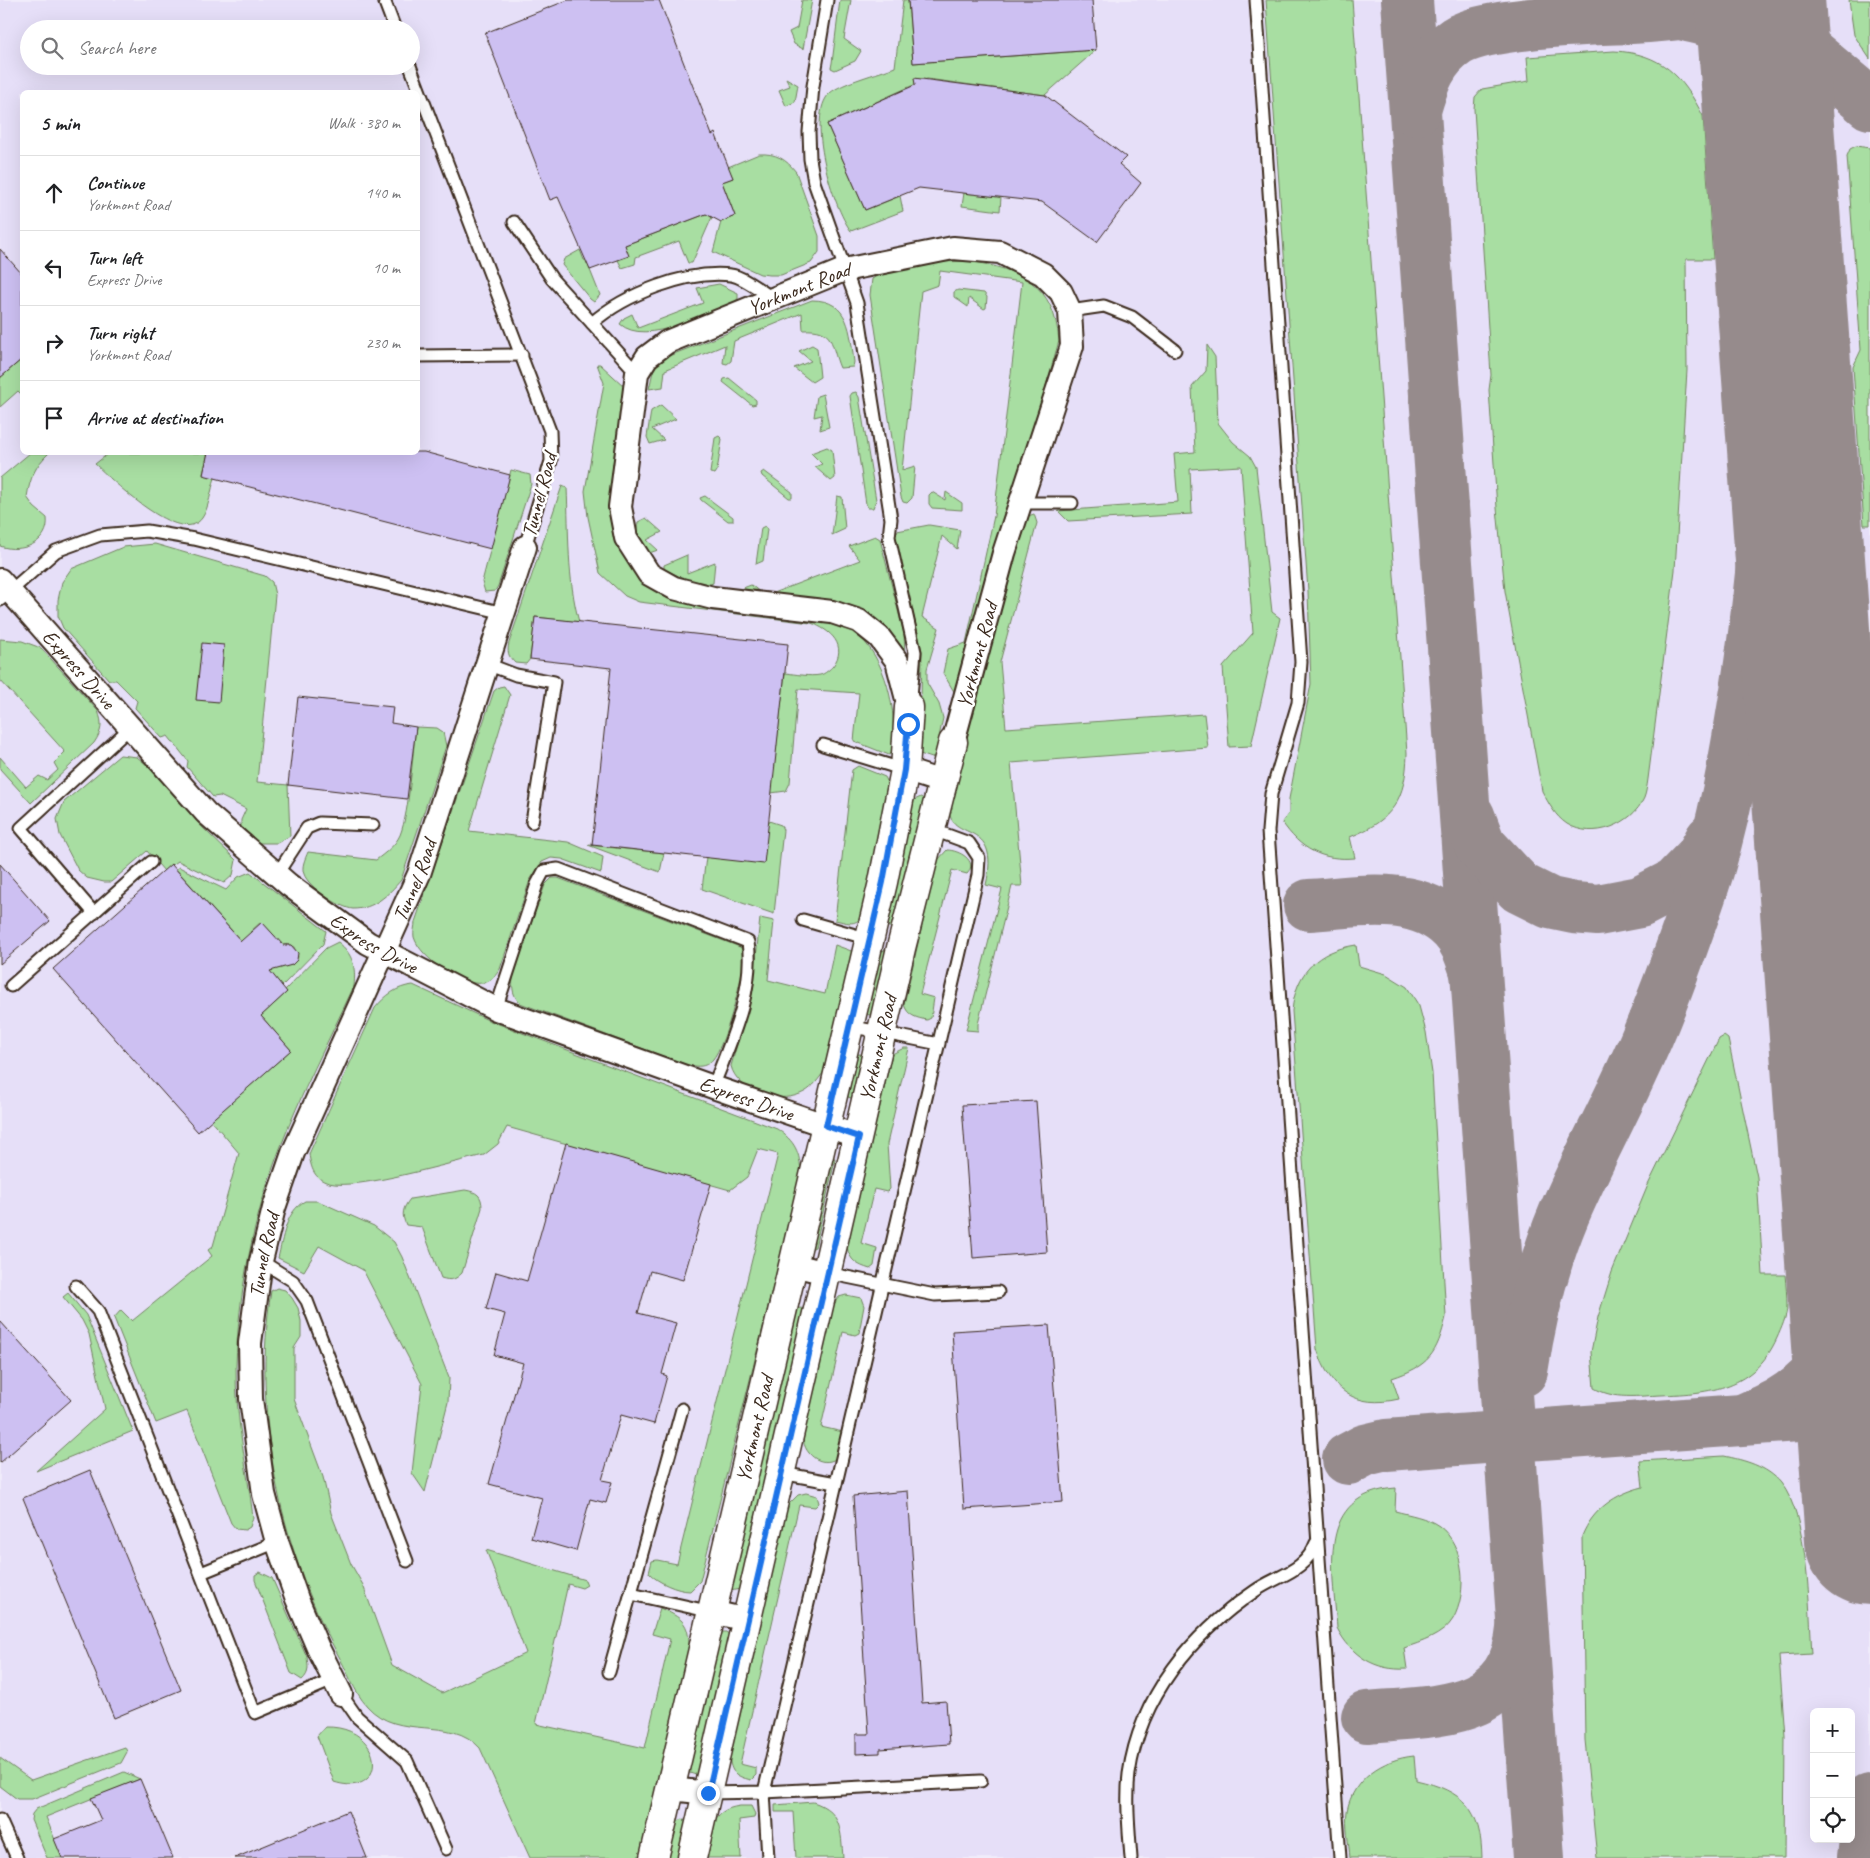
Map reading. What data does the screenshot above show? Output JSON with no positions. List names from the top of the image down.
{
  "streets": {
    "street": ["Yorkmont Road", "Tunnel Road", "Express Drive"]
  },
  "crossings": [
    ["Yorkmont Road", "Express Drive"],
    ["Tunnel Road", "Express Drive"]
  ],
  "page": {
    "search": "Search here",
    "heading": ["5 min", "Walk · 380 m"],
    "list": [
      ["Continue", "Yorkmont Road", "140 m"],
      ["Turn left", "Express Drive", "10 m"],
      ["Turn right", "Yorkmont Road", "230 m"],
      "Arrive at destination"
    ],
    "map_buttons": ["+", "−"]
  }
}
